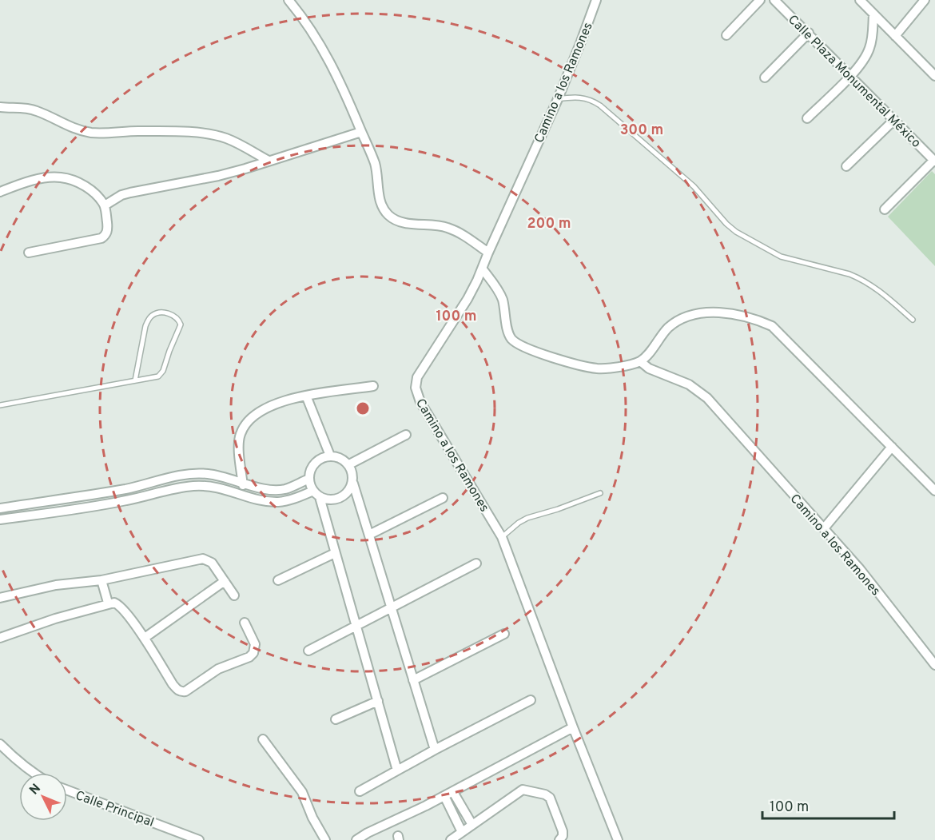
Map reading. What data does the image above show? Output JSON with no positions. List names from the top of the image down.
{
  "streets": {
    "street": ["Calle Plaza Monumental México", "Camino a los Ramones", "Calle Principal"]
  },
  "scale_bar": "100 m",
  "north": "top left",
  "rings": ["300 m", "200 m", "100 m"]
}
